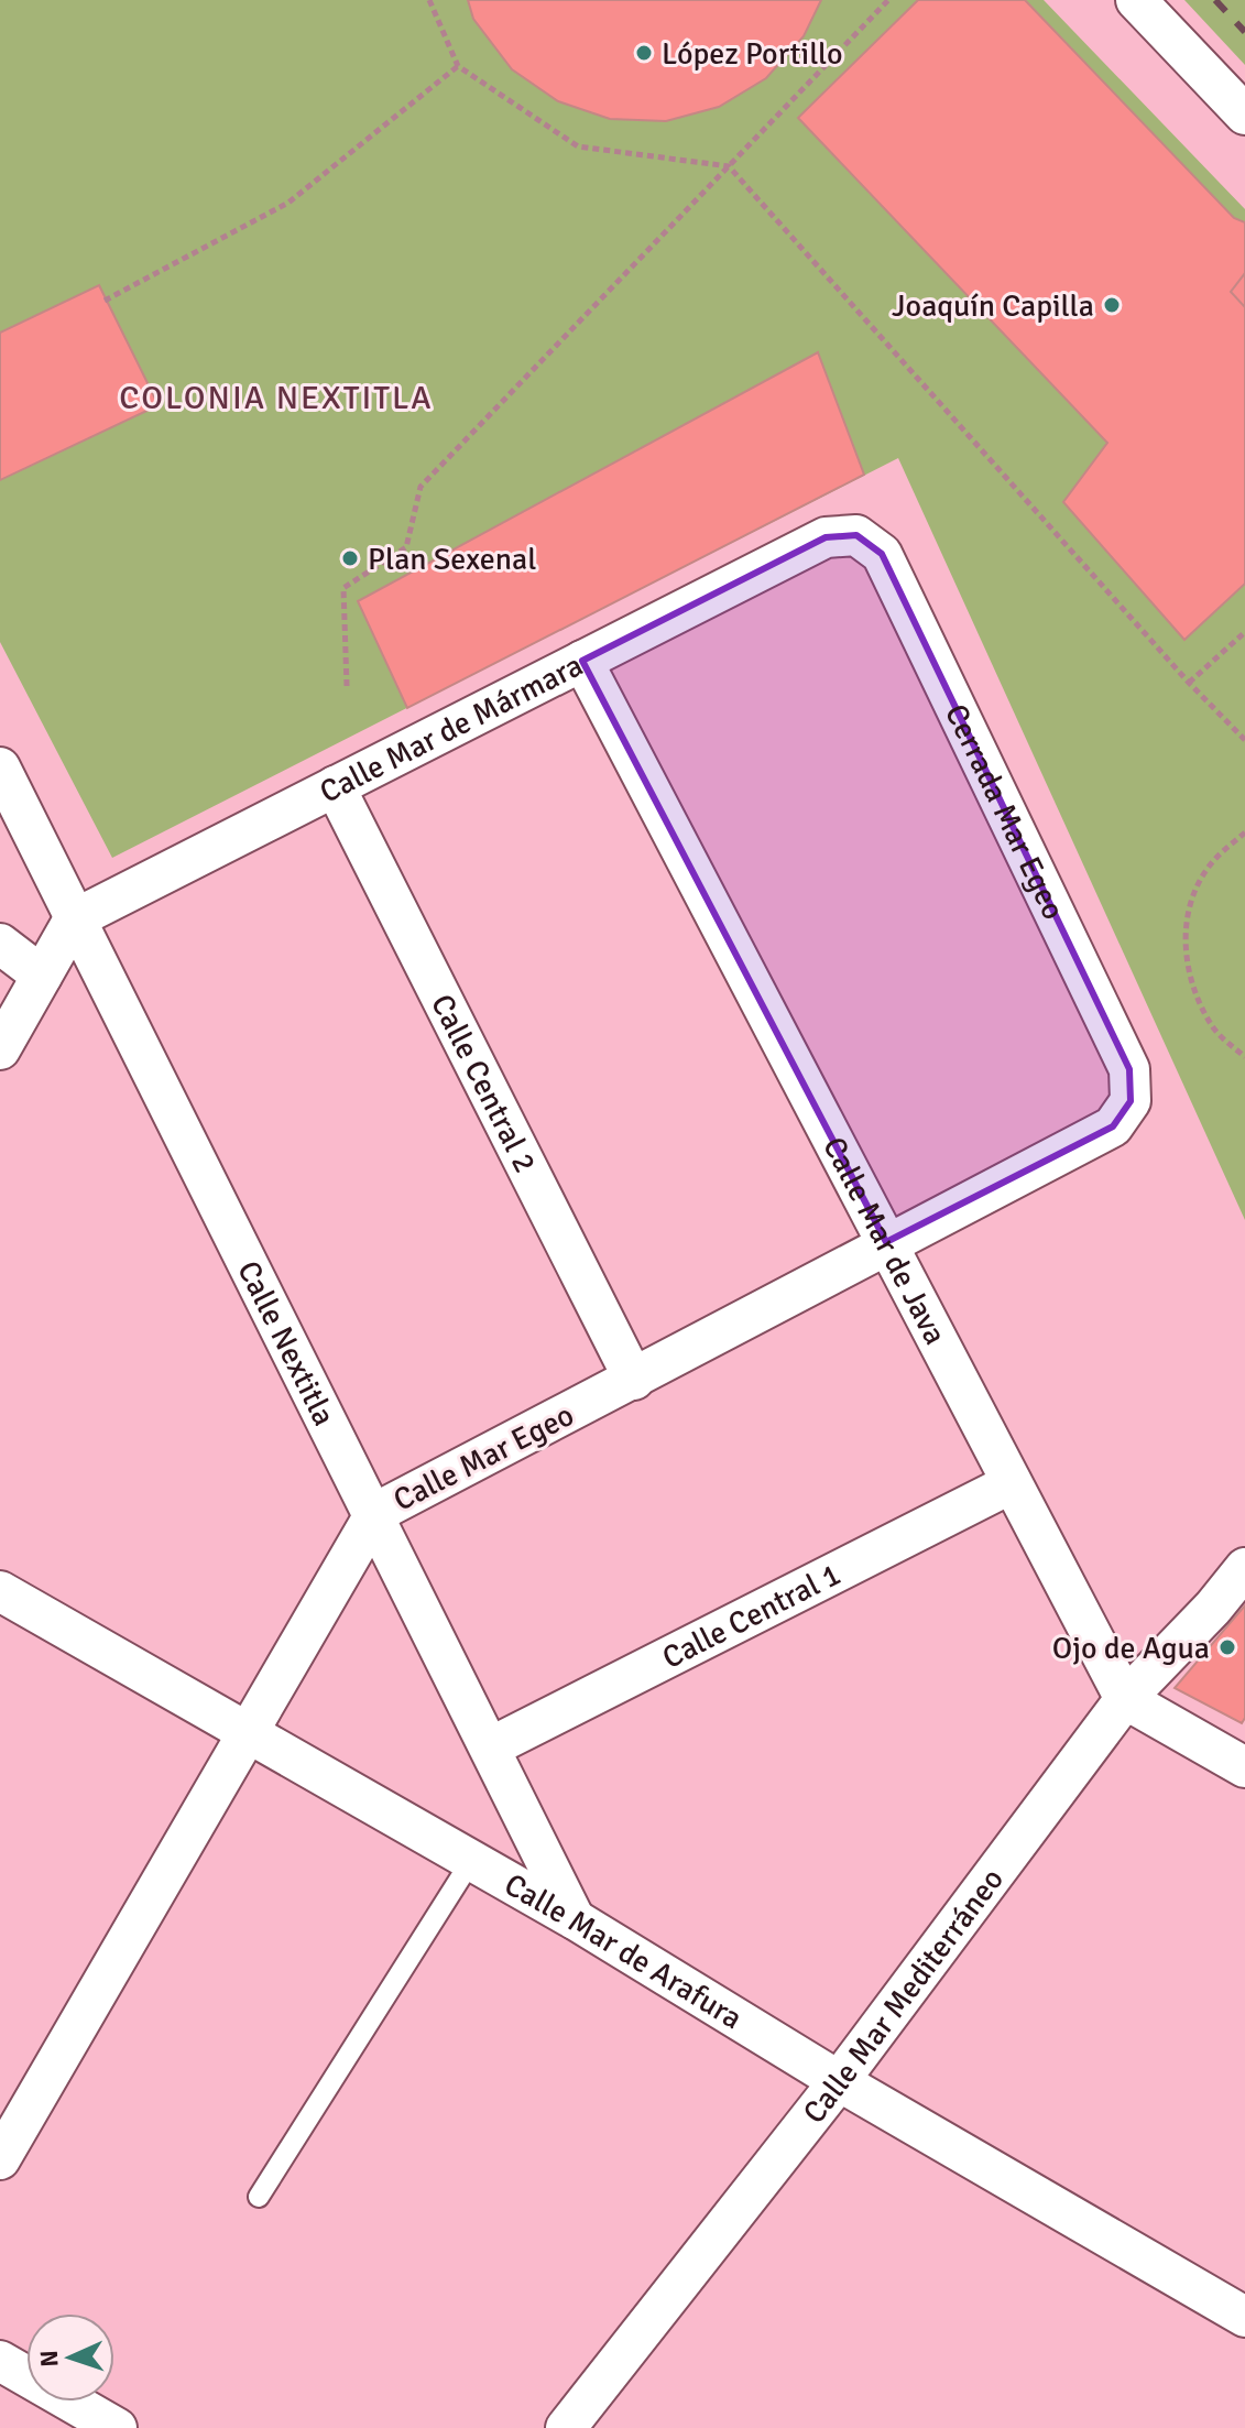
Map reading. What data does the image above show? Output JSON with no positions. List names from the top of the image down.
{
  "streets": {
    "street": [
      "Calle Mar de Mármara",
      "Cerrada Mar Egeo",
      "Calle Central 2",
      "Calle Mar de Java",
      "Calle Nextitla",
      "Calle Mar Egeo",
      "Calle Central 1",
      "Calle Mar de Arafura",
      "Calle Mar Mediterráneo"
    ]
  },
  "crossings": [
    ["Calle Mar de Mármara", "Cerrada Mar Egeo"],
    ["Calle Mar de Mármara", "Calle Central 2"],
    ["Calle Mar de Mármara", "Calle Mar de Java"],
    ["Calle Mar de Mármara", "Calle Nextitla"],
    ["Cerrada Mar Egeo", "Calle Mar Egeo"],
    ["Calle Central 2", "Calle Mar Egeo"],
    ["Calle Mar de Java", "Calle Mar Egeo"],
    ["Calle Mar de Java", "Calle Central 1"],
    ["Calle Mar de Java", "Calle Mar Mediterráneo"],
    ["Calle Nextitla", "Calle Mar Egeo"],
    ["Calle Nextitla", "Calle Central 1"],
    ["Calle Nextitla", "Calle Mar de Arafura"],
    ["Calle Mar Egeo", "Calle Mar de Arafura"],
    ["Calle Mar de Arafura", "Calle Mar Mediterráneo"]
  ],
  "districts": ["COLONIA NEXTITLA"],
  "places": [
    "López Portillo",
    "Joaquín Capilla",
    "Plan Sexenal",
    "Ojo de Agua"
  ],
  "north": "left"
}
